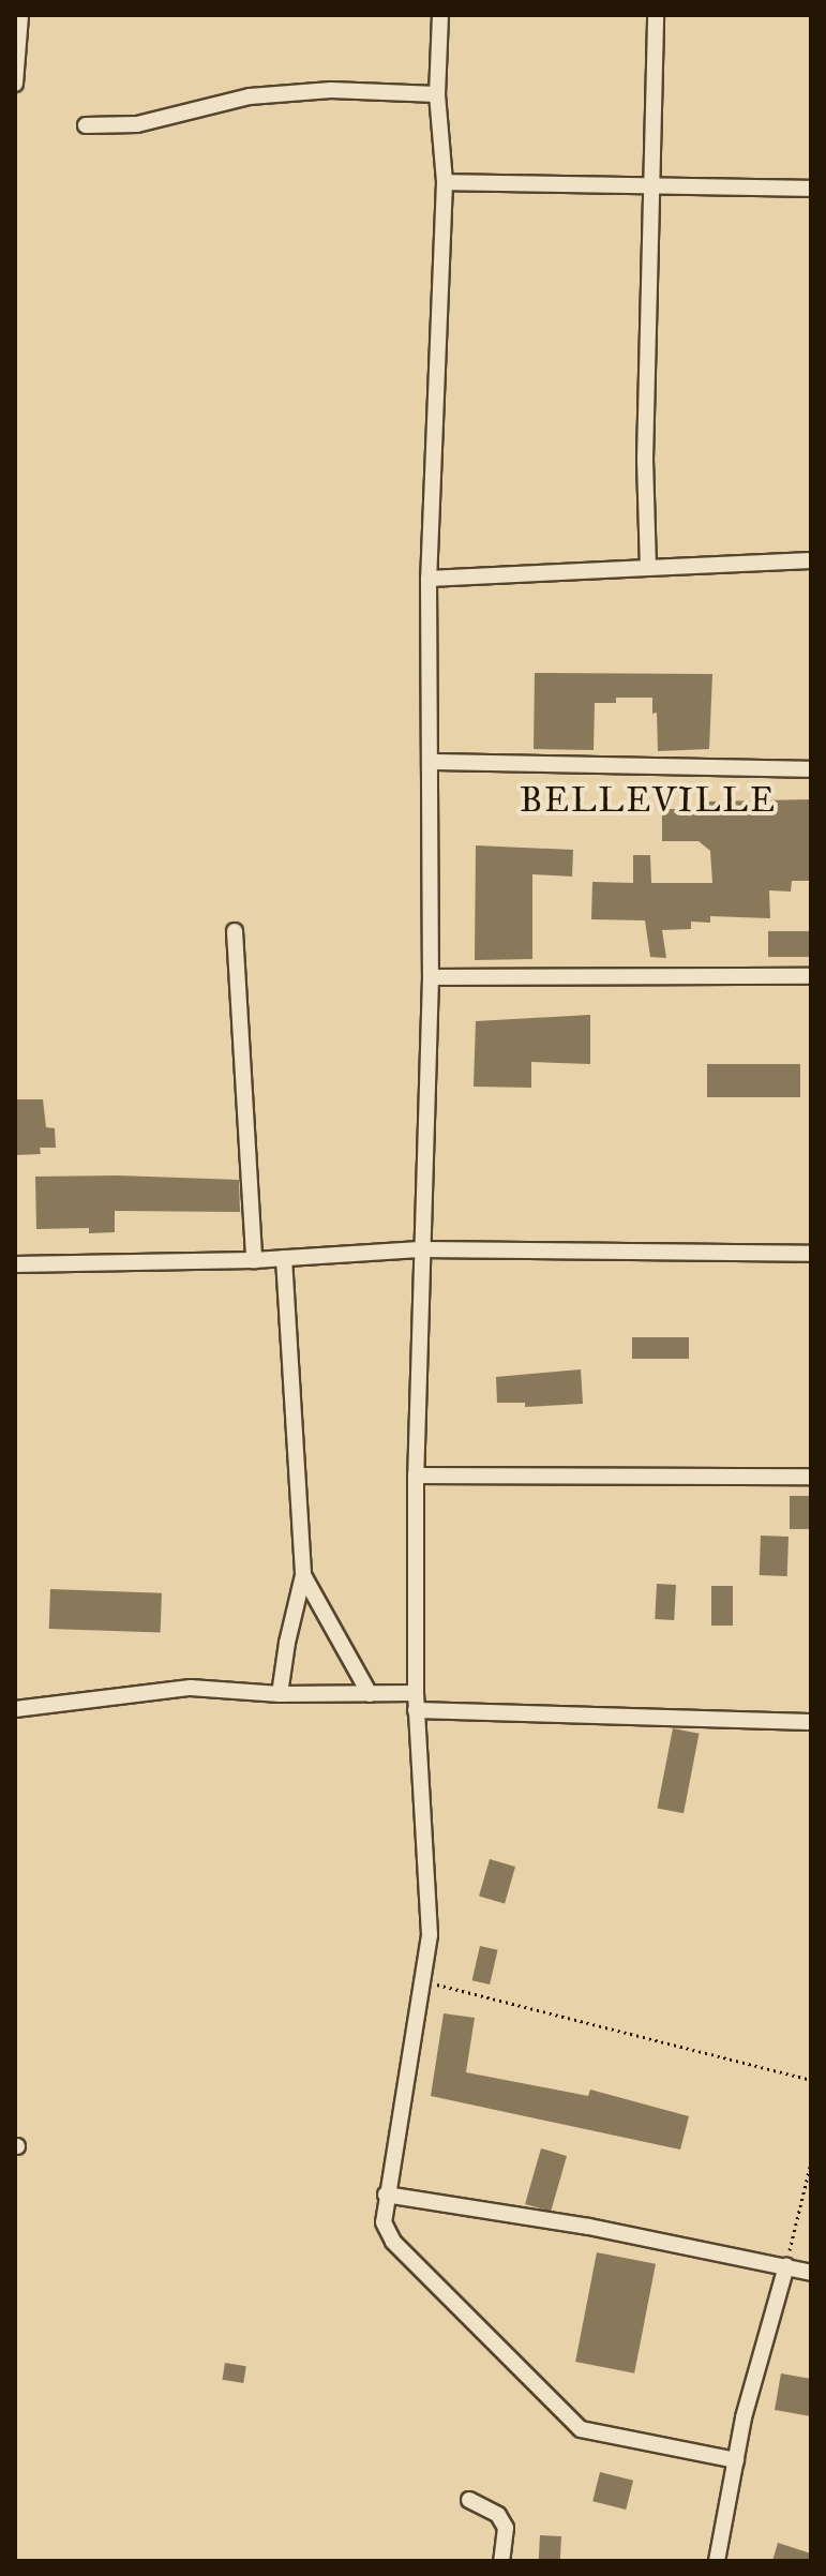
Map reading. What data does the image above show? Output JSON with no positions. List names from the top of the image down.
{
  "districts": ["BELLEVILLE"]
}
